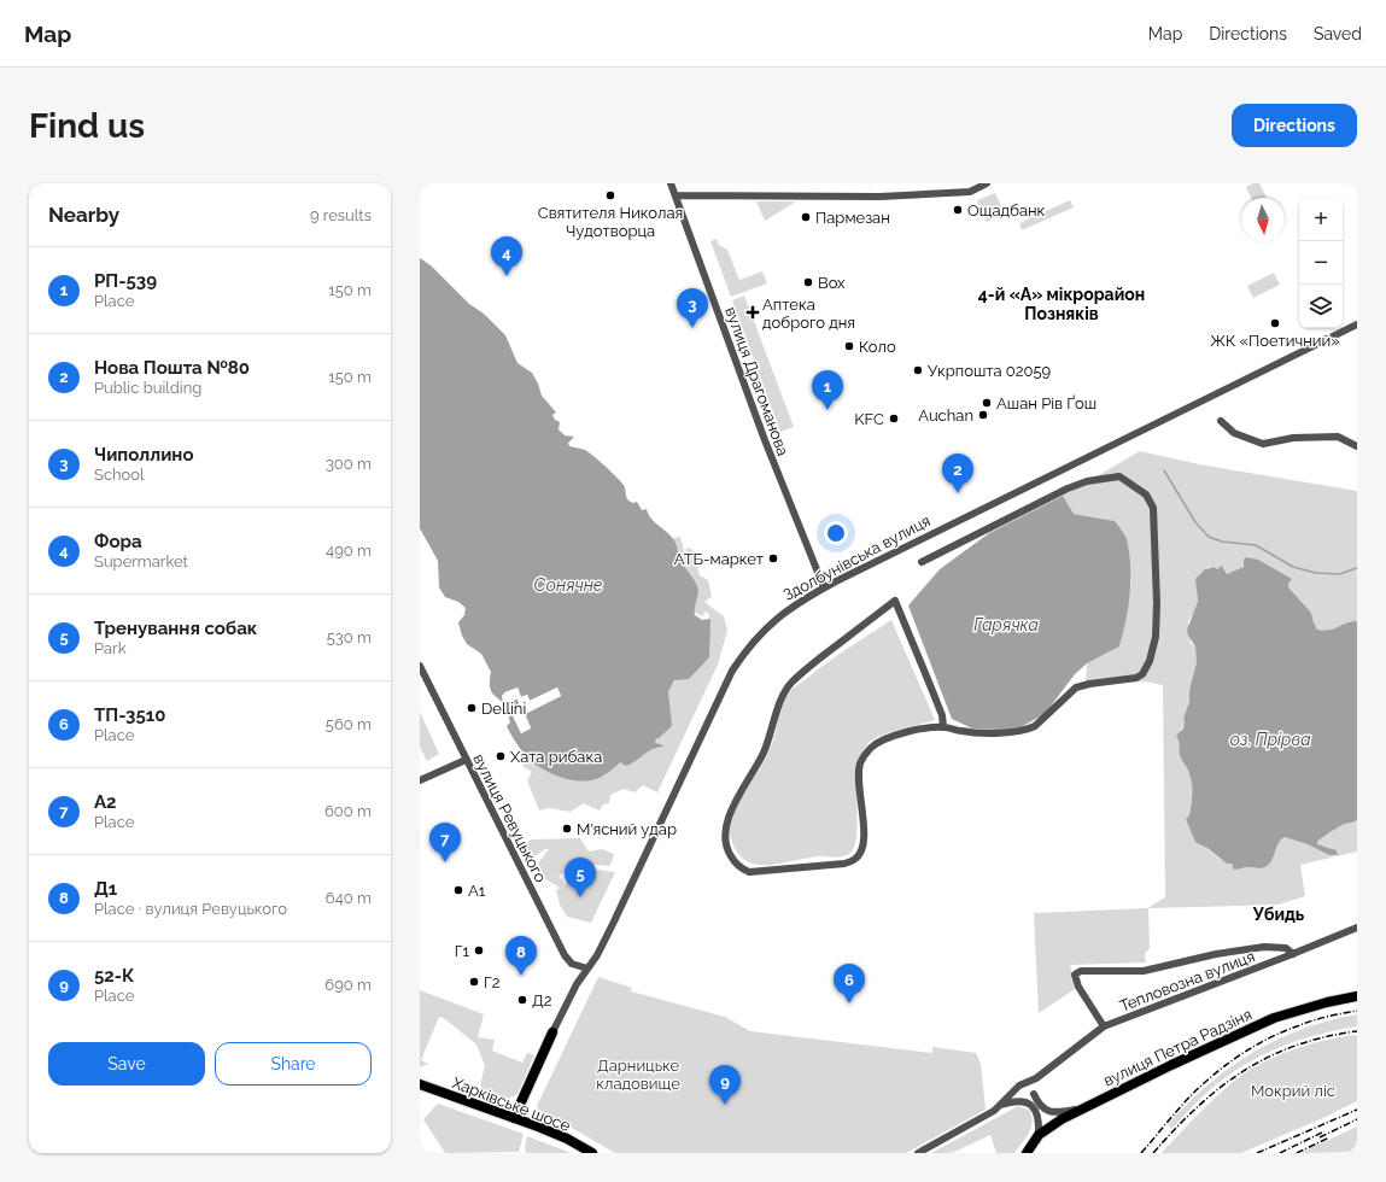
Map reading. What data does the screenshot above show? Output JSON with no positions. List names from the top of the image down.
{
  "streets": {
    "main road": ["Здолбунівська вулиця", "вулиця Петра Радзіня", "Харківське шосе"],
    "street": ["вулиця Драгоманова", "вулиця Ревуцького", "Тепловозна вулиця"]
  },
  "crossings": [
    ["вулиця Драгоманова", "Здолбунівська вулиця"],
    ["Здолбунівська вулиця", "вулиця Ревуцького"],
    ["Здолбунівська вулиця", "Харківське шосе"]
  ],
  "districts": ["4-й «А» мікрорайон Позняків", "Убидь"],
  "water": ["Сонячне", "Гарячка", "оз. Прірва"],
  "parks": ["Дарницьке кладовище", "Мокрий ліс"],
  "places": {
    "other": [
      "Святителя Николая Чудотворца",
      "Ощадбанк",
      "Пармезан",
      "Box",
      "ЖК «Поетичний»",
      "Коло",
      "Укрпошта 02059",
      "Ашан Рів Ґош",
      "Auchan",
      "KFC",
      "АТБ-маркет",
      "Dellini",
      "Хата рибака",
      "М'ясний удар",
      "А1",
      "Г1",
      "Г2",
      "Д2"
    ],
    "health": ["Аптека доброго дня"]
  },
  "north": "bottom",
  "page": {
    "header": "Map",
    "nav": ["Map", "Directions", "Saved"],
    "buttons": [
      "Directions",
      ["Save", "Share"]
    ],
    "title": "Find us",
    "heading": ["Nearby", "9 results"],
    "map_buttons": ["+", "−"],
    "pins": [
      "4",
      "3",
      "1",
      "2",
      "7",
      "5",
      "8",
      "6",
      "9"
    ],
    "list": [
      {
        "mark": "1",
        "name": "РП-539",
        "note": "Place",
        "value": "150 m"
      },
      {
        "mark": "2",
        "name": "Нова Пошта №80",
        "note": "Public building",
        "value": "150 m"
      },
      {
        "mark": "3",
        "name": "Чиполлино",
        "note": "School",
        "value": "300 m"
      },
      {
        "mark": "4",
        "name": "Фора",
        "note": "Supermarket",
        "value": "490 m"
      },
      {
        "mark": "5",
        "name": "Тренування собак",
        "note": "Park",
        "value": "530 m"
      },
      {
        "mark": "6",
        "name": "ТП-3510",
        "note": "Place",
        "value": "560 m"
      },
      {
        "mark": "7",
        "name": "А2",
        "note": "Place",
        "value": "600 m"
      },
      {
        "mark": "8",
        "name": "Д1",
        "note": "Place · вулиця Ревуцького",
        "value": "640 m"
      },
      {
        "mark": "9",
        "name": "52-К",
        "note": "Place",
        "value": "690 m"
      }
    ]
  }
}
